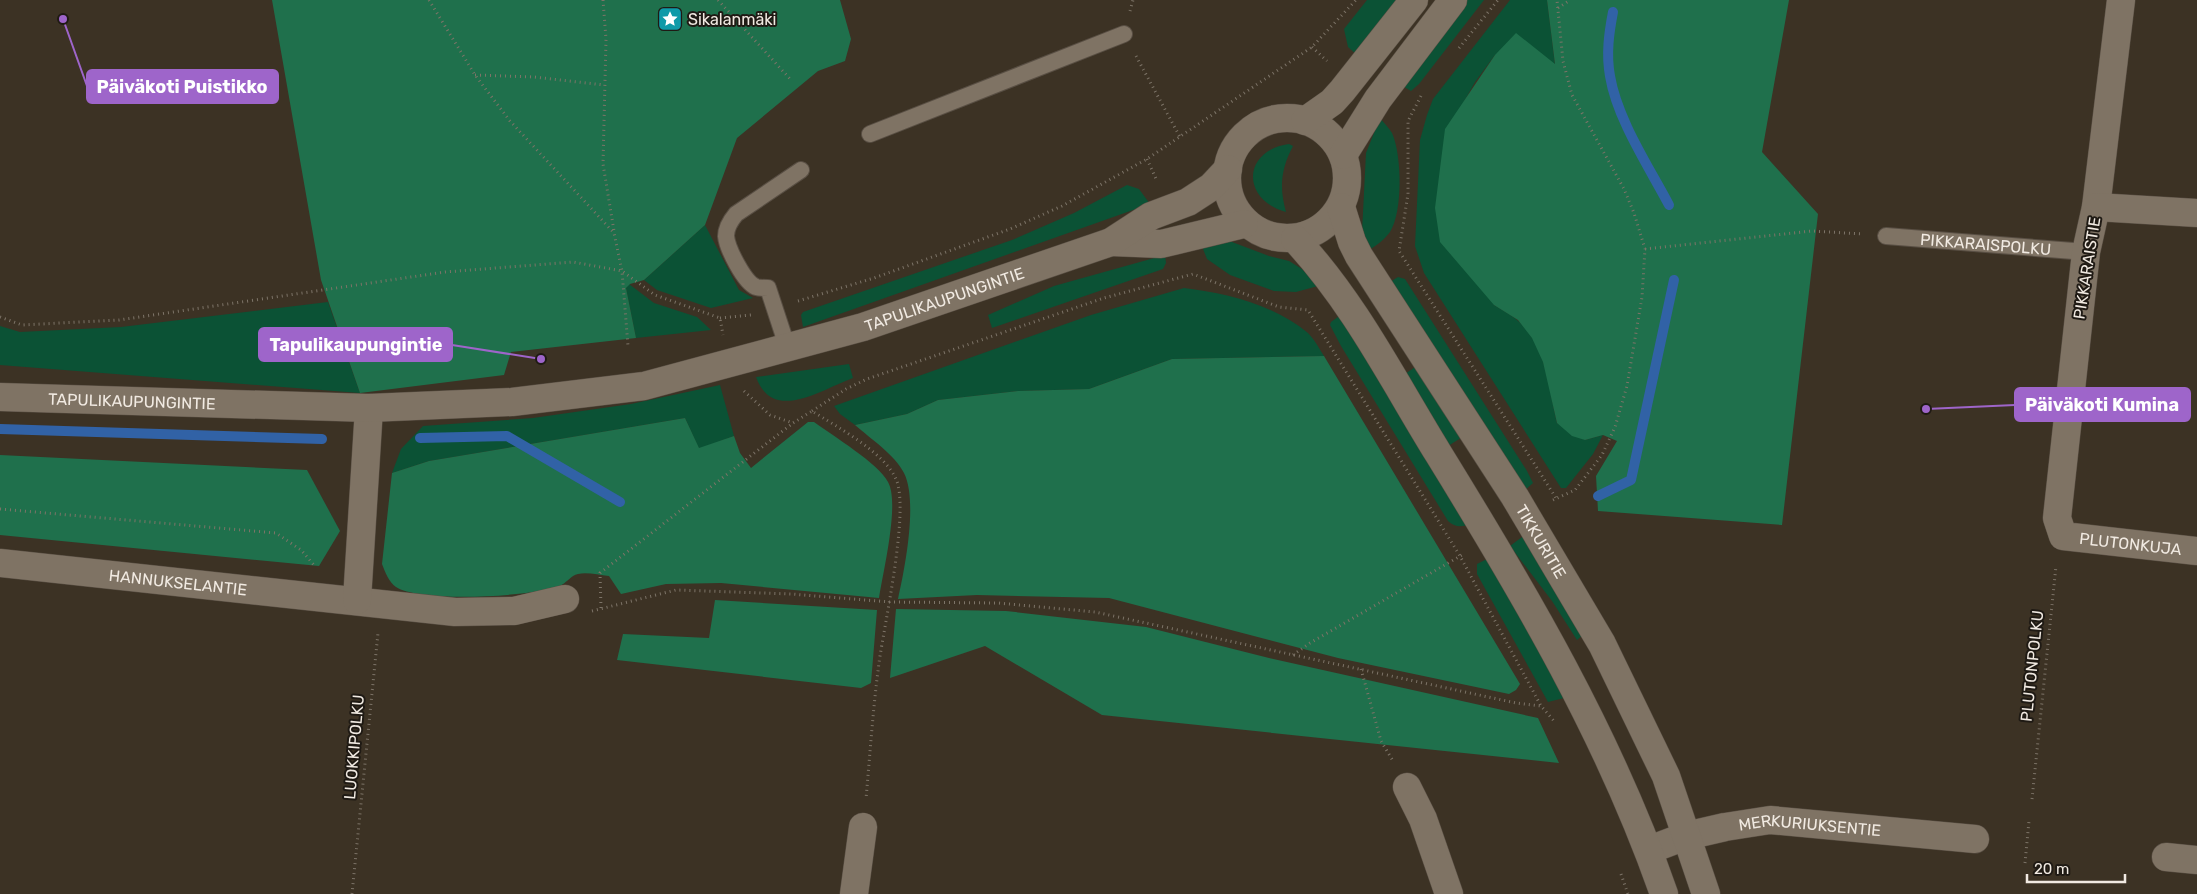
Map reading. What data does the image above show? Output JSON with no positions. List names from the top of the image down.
{
  "streets": {
    "main road": [
      "PIKKARAISTIE",
      "TAPULIKAUPUNGINTIE",
      "TIKKURITIE",
      "PLUTONKUJA",
      "HANNUKSELANTIE",
      "MERKURIUKSENTIE"
    ],
    "lane": ["PIKKARAISPOLKU"],
    "path": ["PLUTONPOLKU", "LUOKKIPOLKU"]
  },
  "crossings": [
    ["PIKKARAISPOLKU", "PIKKARAISTIE"],
    ["PIKKARAISTIE", "PLUTONKUJA"],
    ["PIKKARAISTIE", "PLUTONPOLKU"],
    ["TAPULIKAUPUNGINTIE", "TIKKURITIE"],
    ["TIKKURITIE", "MERKURIUKSENTIE"],
    ["PLUTONKUJA", "PLUTONPOLKU"],
    ["HANNUKSELANTIE", "LUOKKIPOLKU"]
  ],
  "places": {
    "other": ["Päiväkoti Puistikko", "Tapulikaupungintie", "Päiväkoti Kumina"],
    "place": ["Sikalanmäki"]
  },
  "scale_bar": "20 m"
}
